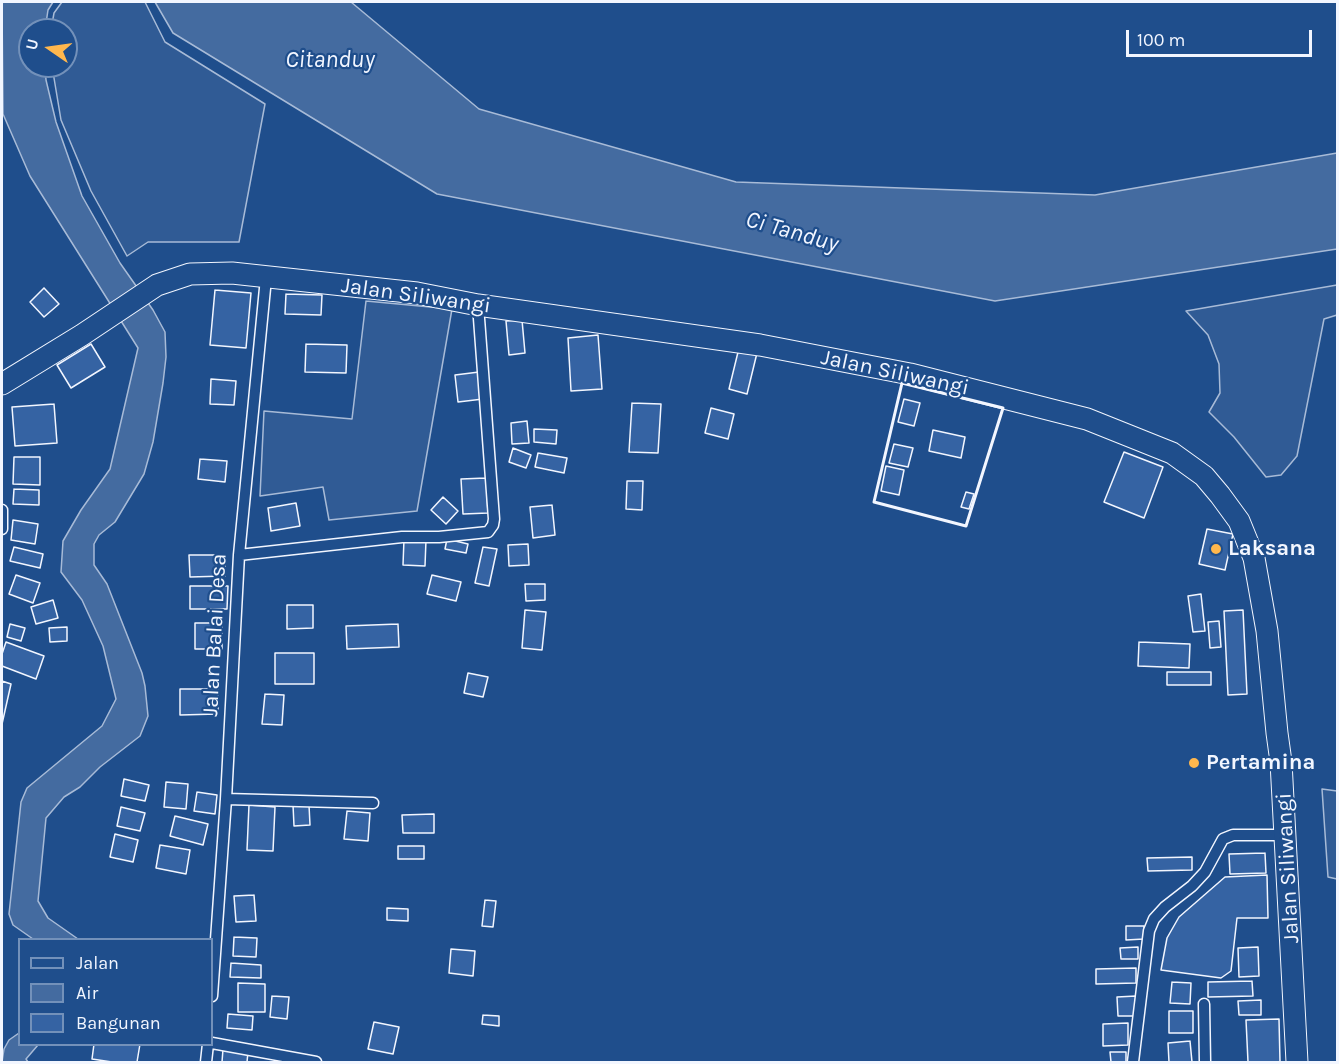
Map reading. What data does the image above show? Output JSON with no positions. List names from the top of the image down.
{
  "streets": {
    "highway": ["Jalan Siliwangi"],
    "street": ["Jalan Balai Desa"]
  },
  "crossings": [
    ["Jalan Siliwangi", "Jalan Balai Desa"]
  ],
  "water": ["Citanduy", "Ci Tanduy"],
  "places": ["Laksana", "Pertamina"],
  "legend": ["Jalan", "Air", "Bangunan"],
  "scale_bar": "100 m",
  "north": "left"
}
